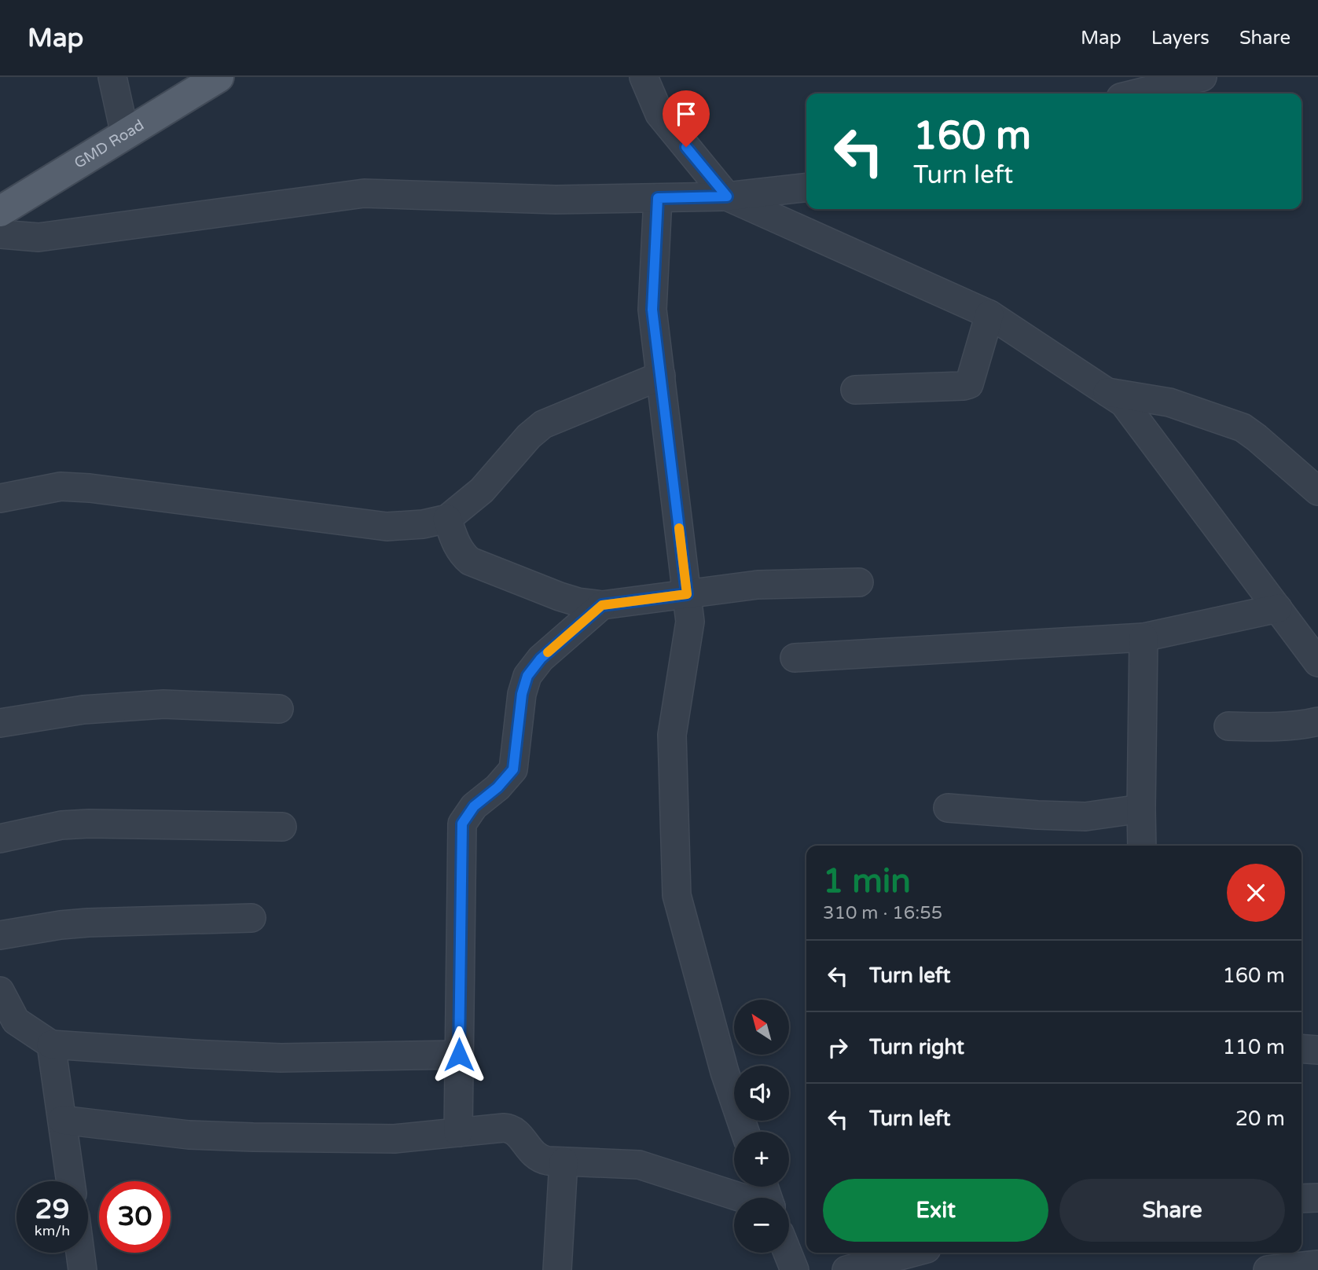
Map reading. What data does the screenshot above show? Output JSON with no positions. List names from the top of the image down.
{
  "streets": {
    "main road": ["GMD Road"]
  },
  "north": "top left",
  "page": {
    "header": "Map",
    "nav": ["Map", "Layers", "Share"],
    "turn": ["160 m", "Turn left"],
    "heading": ["1 min", "310 m · 16:55"],
    "list": [
      {
        "name": "Turn left",
        "value": "160 m"
      },
      {
        "name": "Turn right",
        "value": "110 m"
      },
      {
        "name": "Turn left",
        "value": "20 m"
      }
    ],
    "map_buttons": ["+", "−"],
    "buttons": ["Exit", "Share"],
    "speed": "29 km/h",
    "limit": "30"
  }
}
